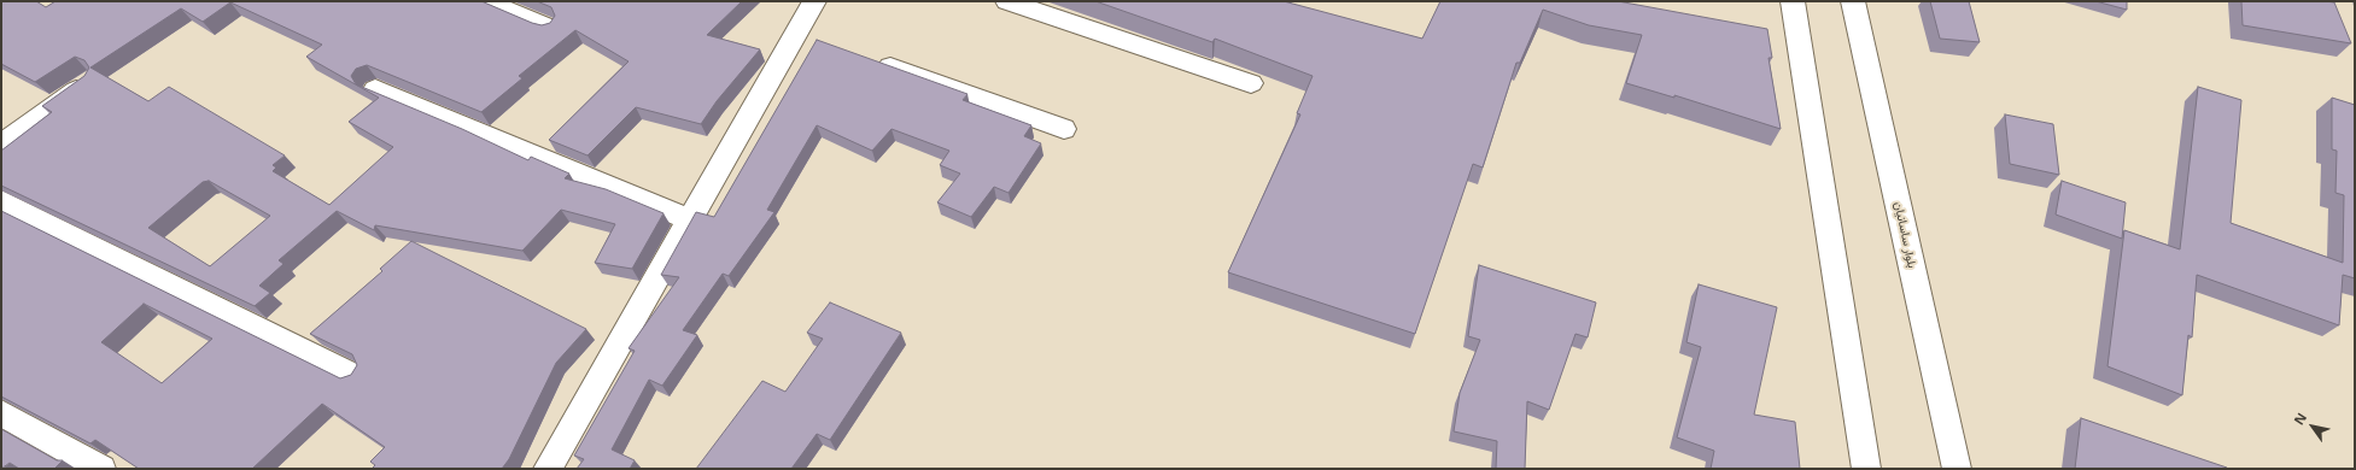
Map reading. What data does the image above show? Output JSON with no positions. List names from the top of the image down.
{
  "streets": {
    "main road": ["بلوار ساسانیان"]
  },
  "north": "top left"
}
